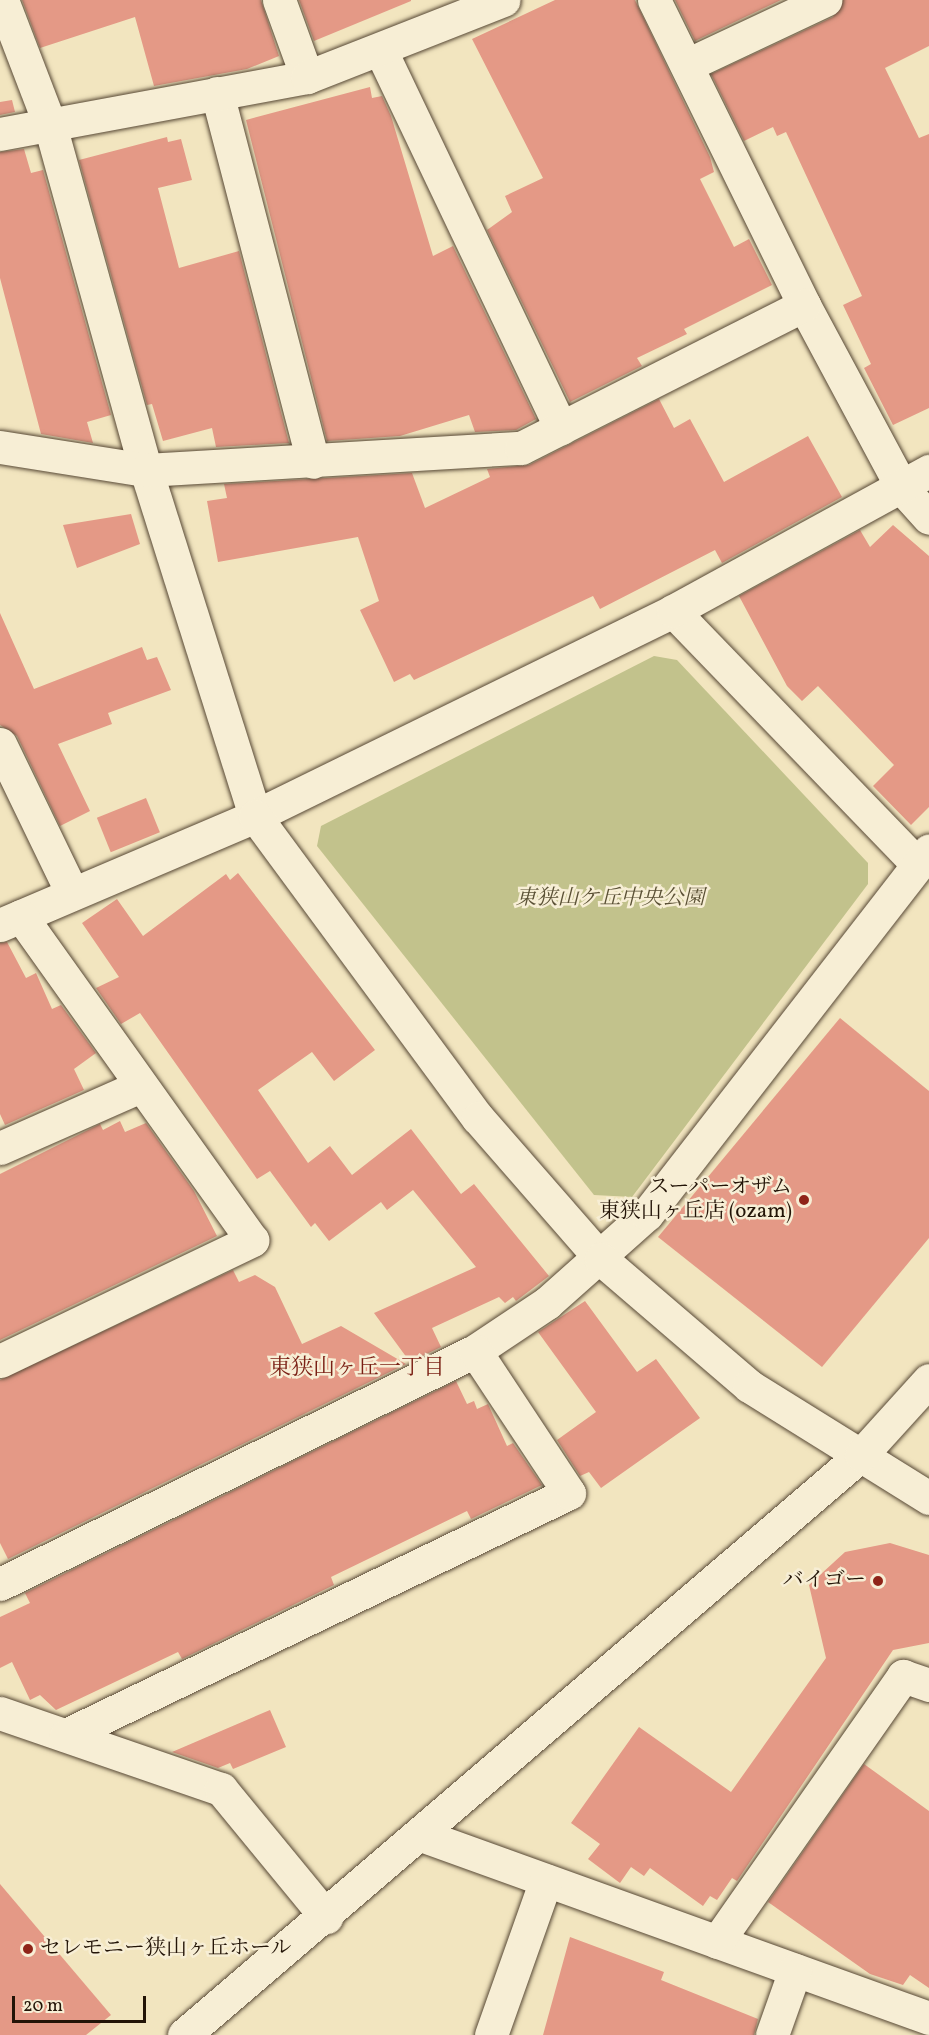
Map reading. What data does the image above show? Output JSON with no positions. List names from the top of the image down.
{
  "districts": ["東狭山ヶ丘一丁目"],
  "parks": ["東狭山ケ丘中央公園"],
  "places": ["スーパーオザム 東狭山ヶ丘店 (ozam)", "バイゴー", "セレモニー狭山ヶ丘ホール"],
  "scale_bar": "20 m"
}
